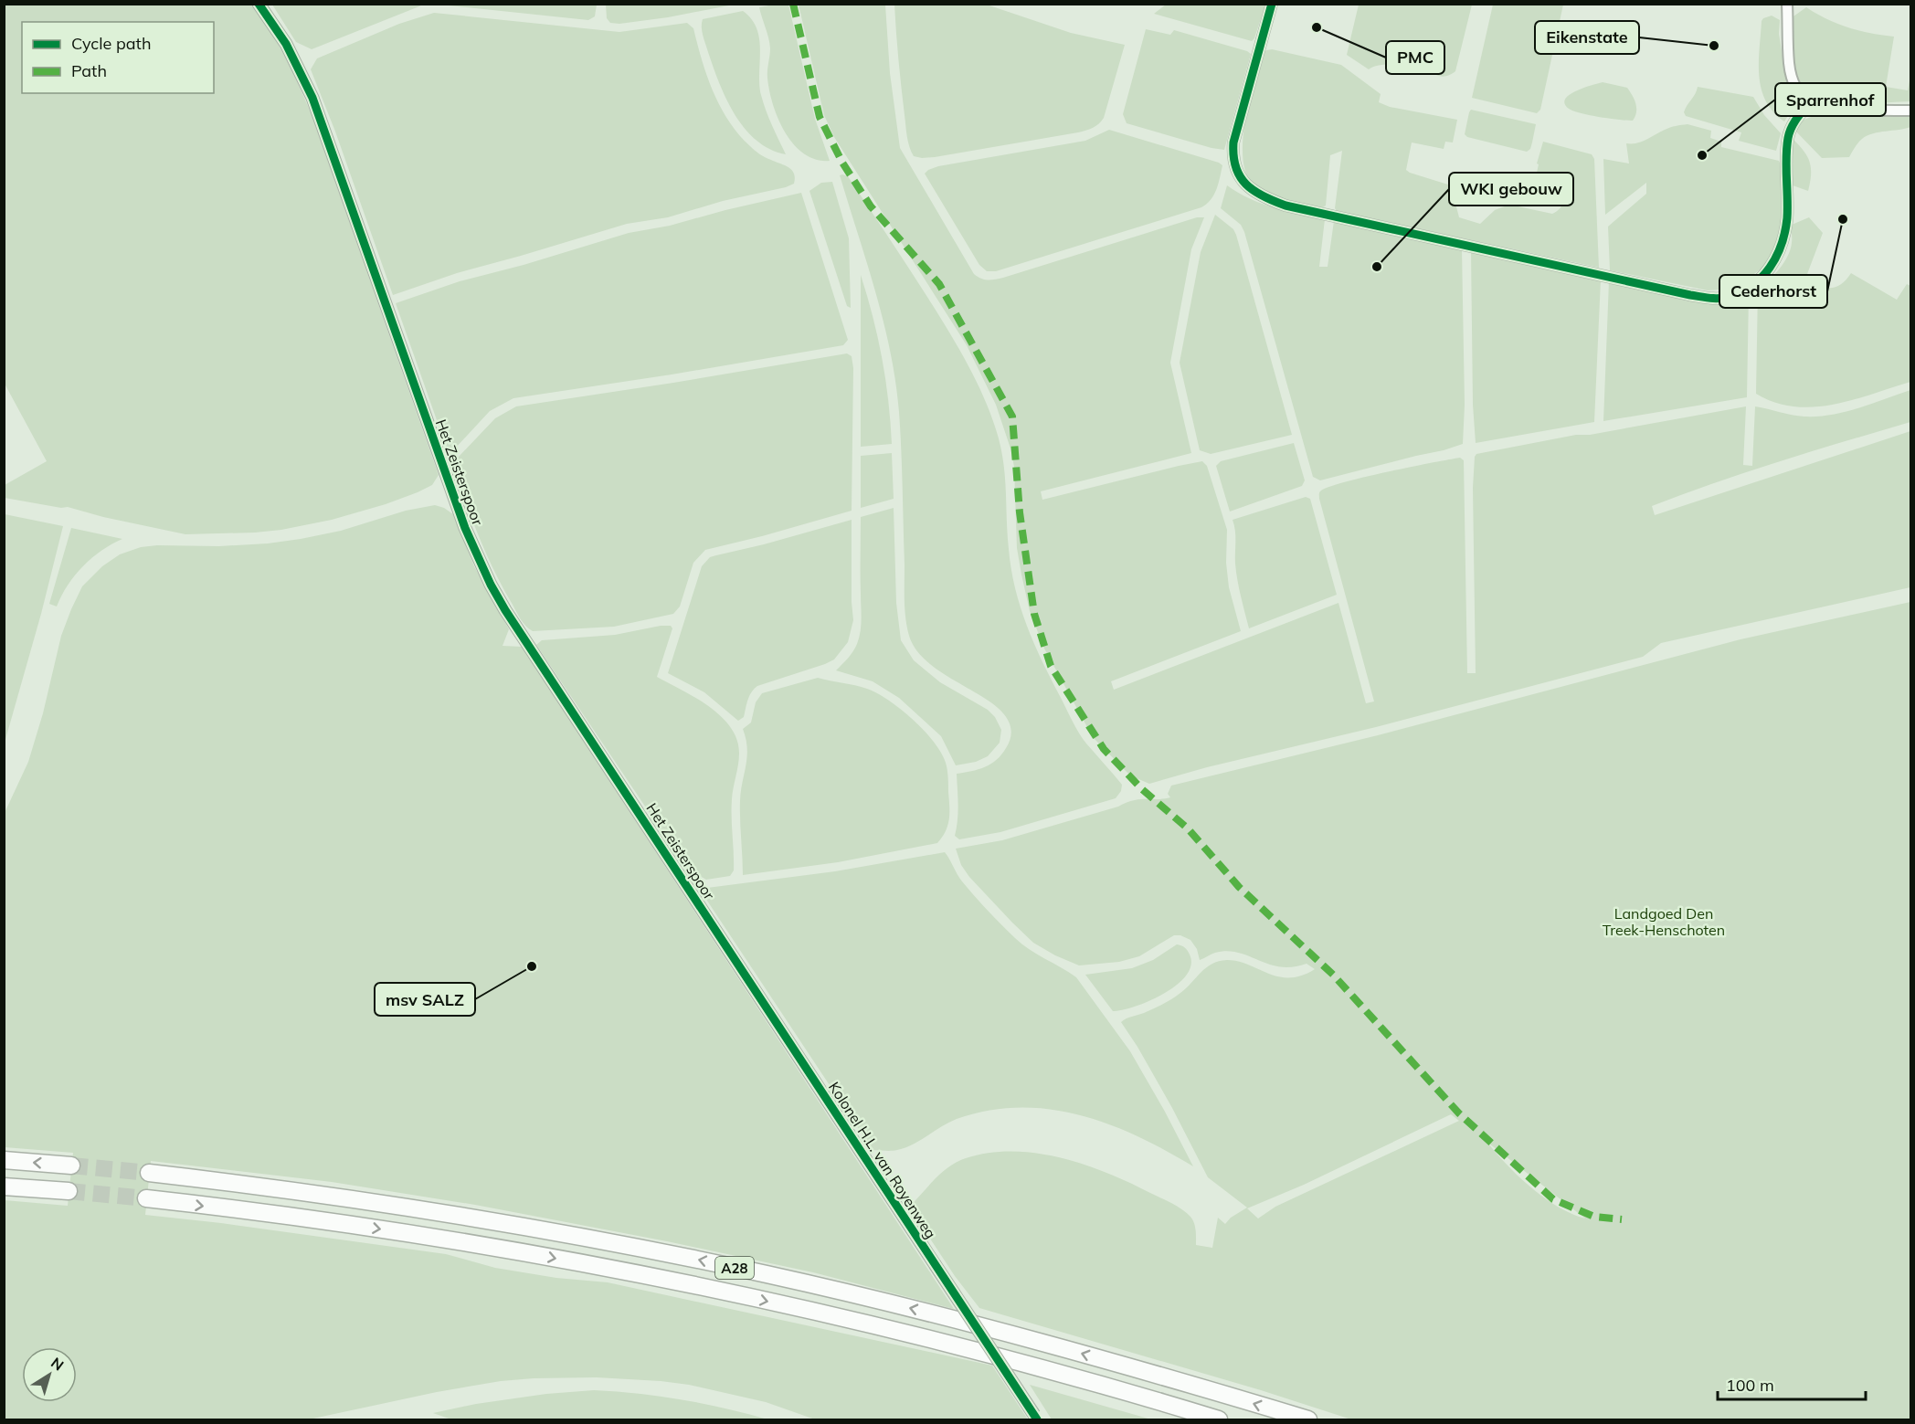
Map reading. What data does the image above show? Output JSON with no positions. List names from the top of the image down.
{
  "streets": {
    "highway": ["A28"],
    "street": ["Het Zeisterspoor", "Kolonel H.L. van Royenweg"]
  },
  "crossings": [
    ["Het Zeisterspoor", "Kolonel H.L. van Royenweg"]
  ],
  "parks": ["Landgoed Den Treek-Henschoten"],
  "places": [
    "PMC",
    "Eikenstate",
    "Sparrenhof",
    "Cederhorst",
    "WKI gebouw",
    "msv SALZ"
  ],
  "legend": ["Cycle path", "Path"],
  "scale_bar": "100 m",
  "north": "top right"
}
